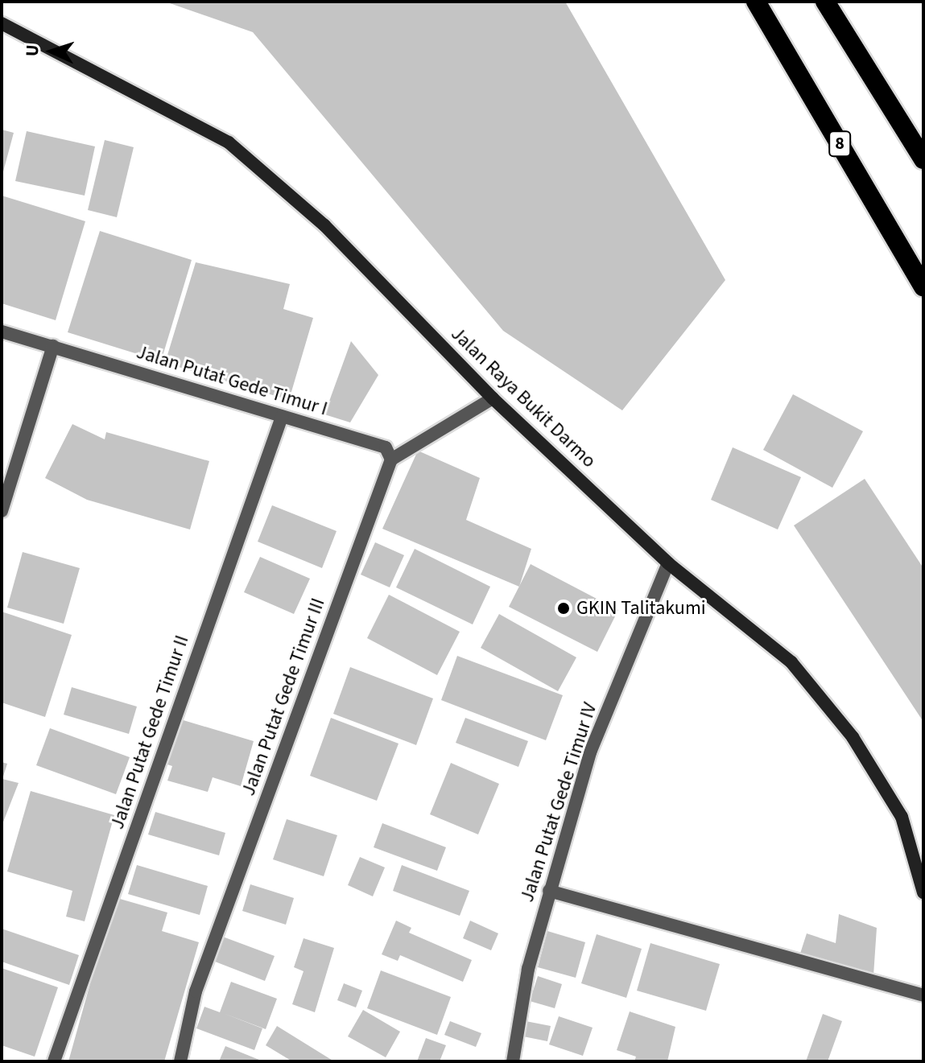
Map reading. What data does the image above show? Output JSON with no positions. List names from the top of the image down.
{
  "streets": {
    "highway": ["8"],
    "street": [
      "Jalan Putat Gede Timur I",
      "Jalan Raya Bukit Darmo",
      "Jalan Putat Gede Timur III",
      "Jalan Putat Gede Timur II",
      "Jalan Putat Gede Timur IV"
    ]
  },
  "crossings": [
    ["Jalan Putat Gede Timur I", "Jalan Putat Gede Timur III"],
    ["Jalan Putat Gede Timur I", "Jalan Putat Gede Timur II"],
    ["Jalan Raya Bukit Darmo", "Jalan Putat Gede Timur IV"]
  ],
  "places": ["GKIN Talitakumi"],
  "north": "left"
}
